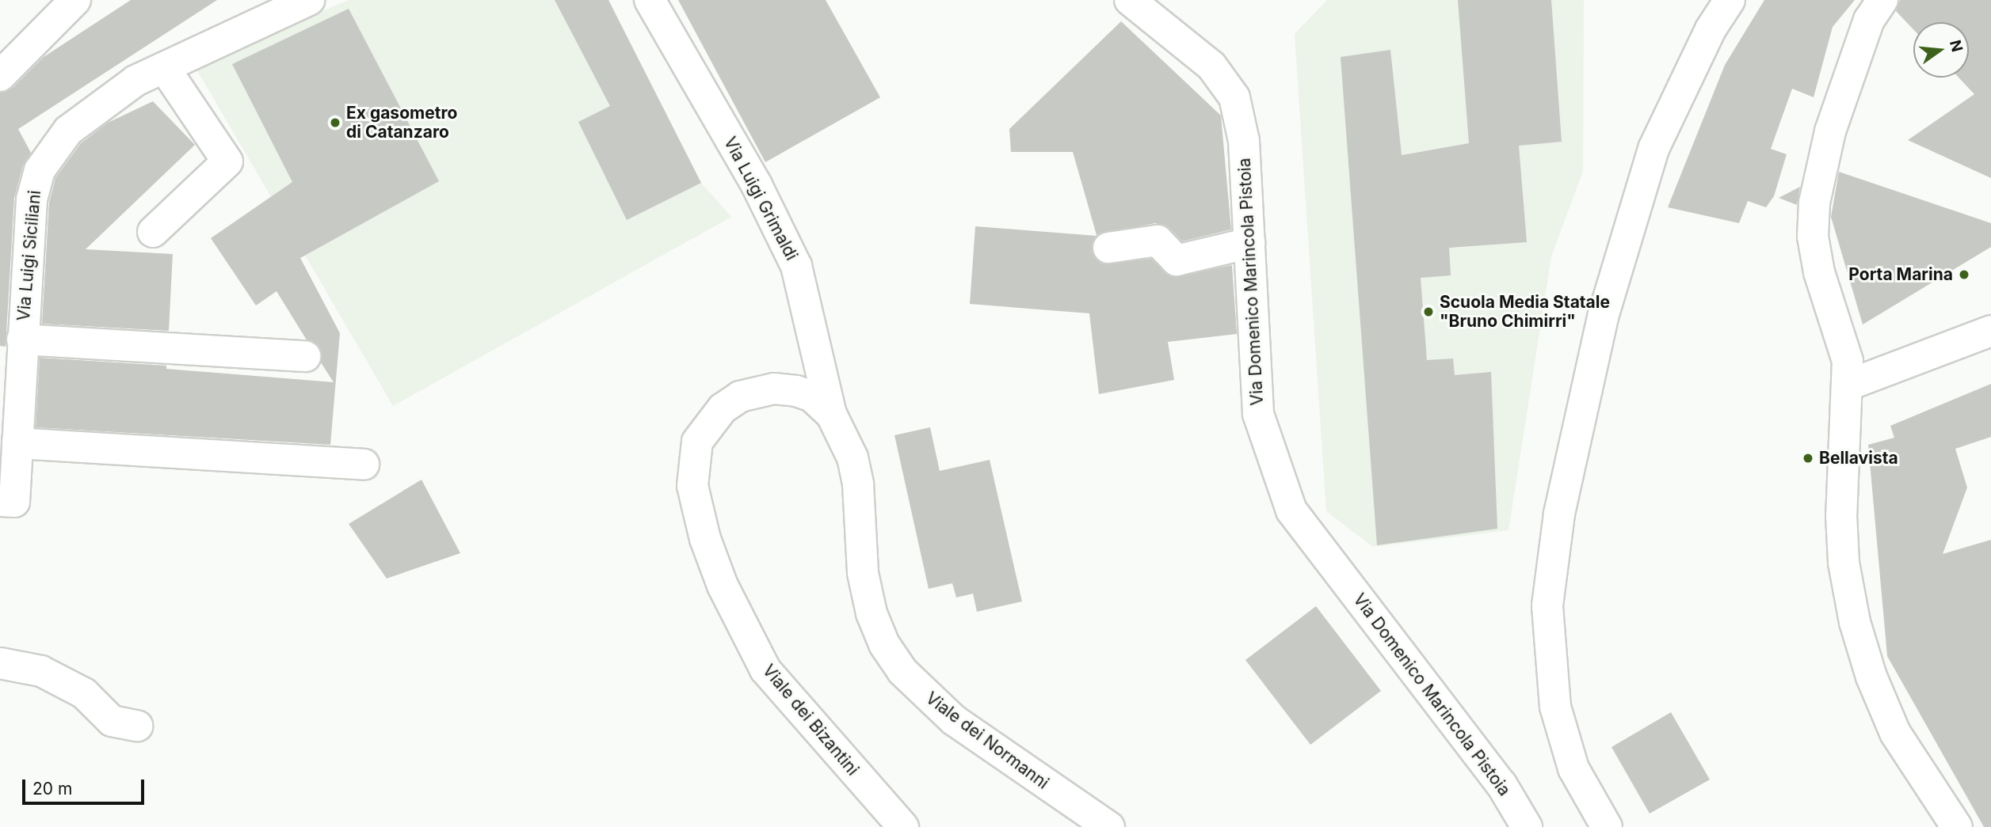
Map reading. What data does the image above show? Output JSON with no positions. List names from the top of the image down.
{
  "streets": {
    "street": [
      "Via Luigi Grimaldi",
      "Via Luigi Siciliani",
      "Via Domenico Marincola Pistoia",
      "Viale dei Bizantini",
      "Viale dei Normanni"
    ]
  },
  "crossings": [
    ["Via Luigi Grimaldi", "Viale dei Bizantini"],
    ["Via Luigi Grimaldi", "Viale dei Normanni"],
    ["Viale dei Bizantini", "Viale dei Normanni"]
  ],
  "places": [
    "Ex gasometro di Catanzaro",
    "Porta Marina",
    "Scuola Media Statale \"Bruno Chimirri\"",
    "Bellavista"
  ],
  "scale_bar": "20 m",
  "north": "right"
}
